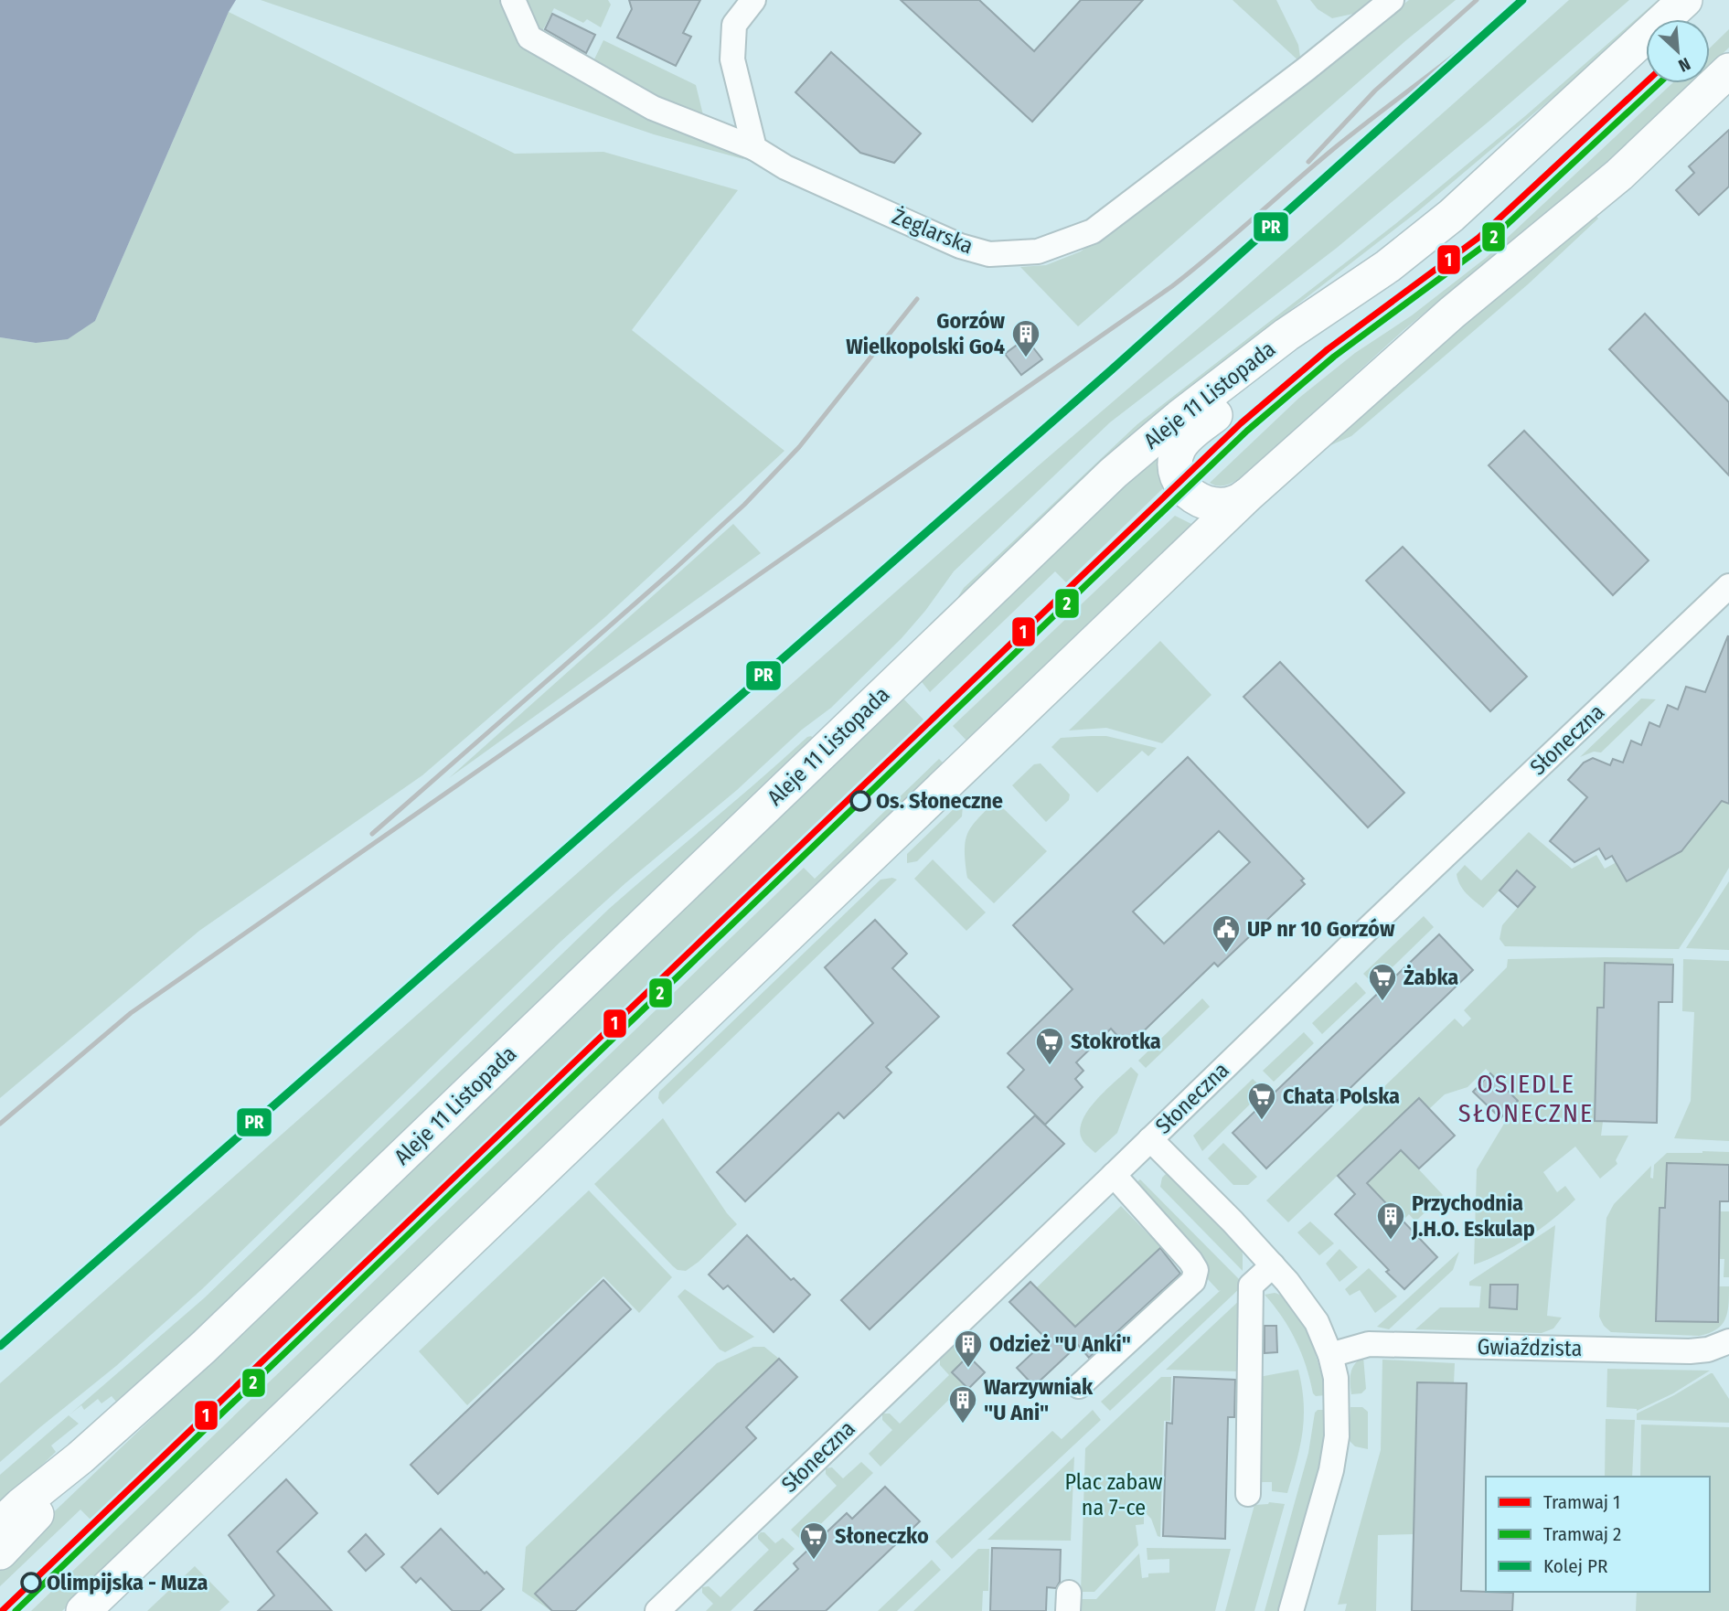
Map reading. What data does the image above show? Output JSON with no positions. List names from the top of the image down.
{
  "streets": {
    "main road": ["Aleje 11 Listopada"],
    "street": ["Żeglarska", "Słoneczna", "Gwiaździsta"]
  },
  "districts": ["OSIEDLE SŁONECZNE"],
  "parks": ["Plac zabaw na 7-ce"],
  "places": {
    "building": [
      "Gorzów Wielkopolski Go4",
      "Przychodnia J.H.O. Eskulap",
      "Odzież \"U Anki\"",
      "Warzywniak \"U Ani\""
    ],
    "other": ["Os. Słoneczne", "Olimpijska - Muza"],
    "public building": ["UP nr 10 Gorzów"],
    "supermarket": [
      "Żabka",
      "Stokrotka",
      "Chata Polska",
      "Słoneczko"
    ]
  },
  "lines": ["rail line PR", "tram line 1", "tram line 2"],
  "legend": ["Tramwaj 1", "Tramwaj 2", "Kolej PR"],
  "north": "bottom right"
}
